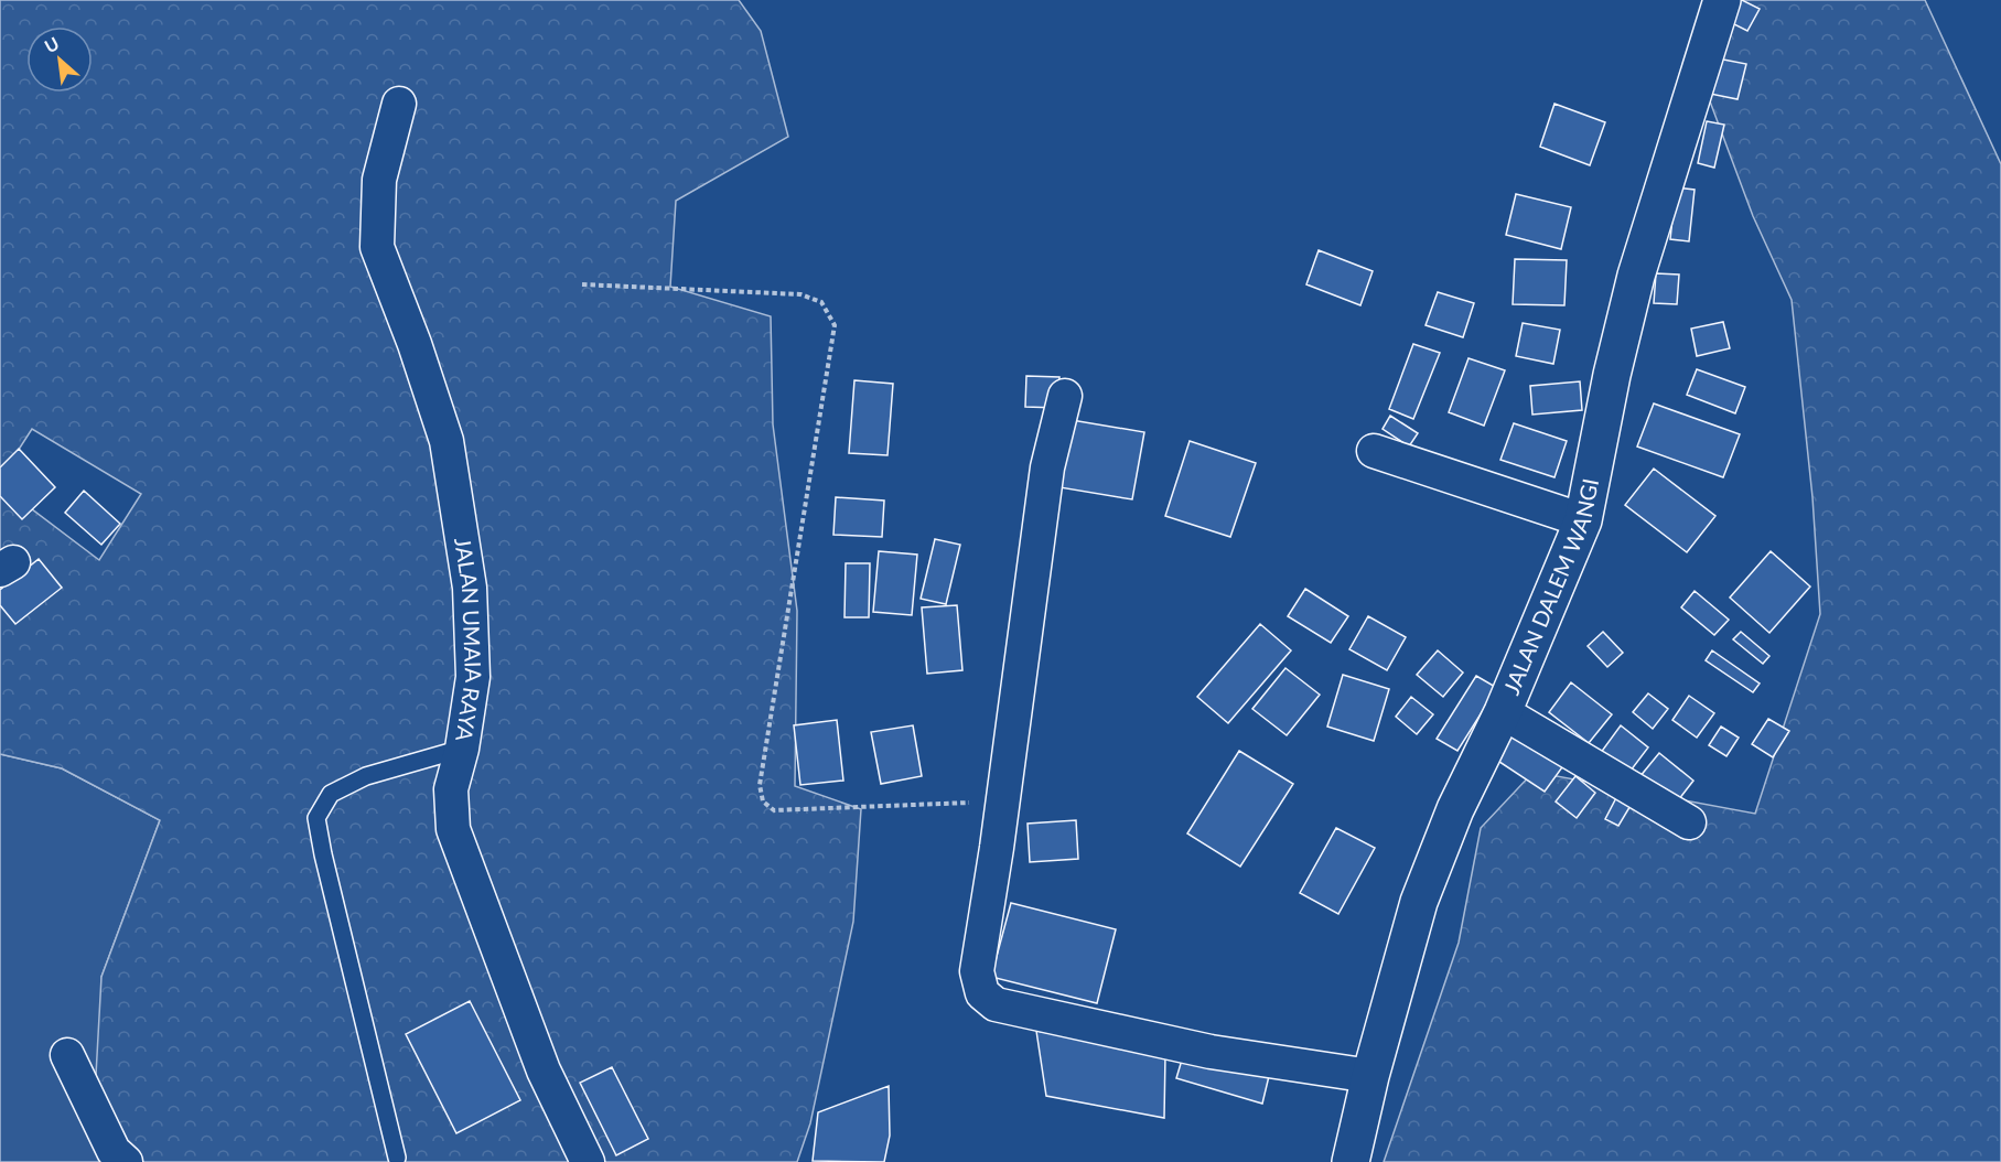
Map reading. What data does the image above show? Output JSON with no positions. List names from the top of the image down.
{
  "streets": {
    "street": ["JALAN DALEM WANGI", "JALAN UMAIA RAYA"]
  },
  "north": "top left"
}
